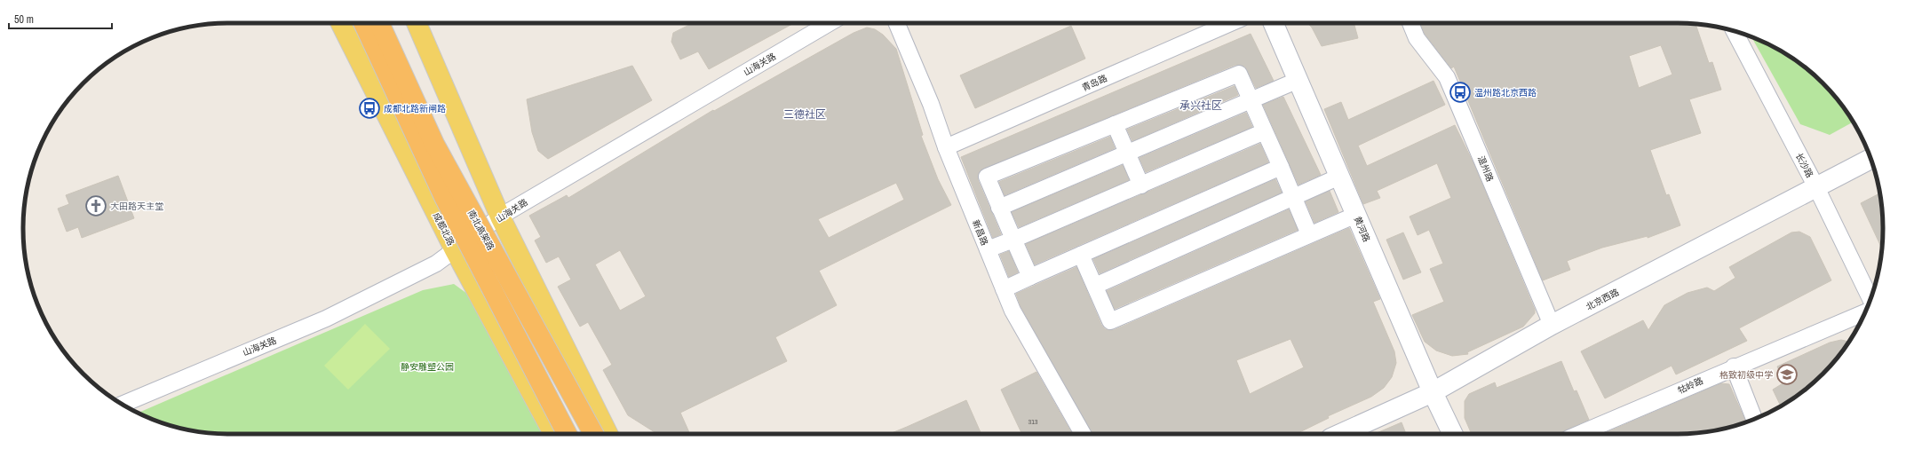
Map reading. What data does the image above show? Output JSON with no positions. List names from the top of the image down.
{
  "streets": {
    "highway": ["南北高架路"],
    "main road": ["成都北路", "黄河路", "北京西路"],
    "street": [
      "山海关路",
      "青岛路",
      "长沙路",
      "温州路",
      "新昌路",
      "牯岭路"
    ]
  },
  "crossings": [
    ["山海关路", "成都北路"],
    ["青岛路", "新昌路"],
    ["长沙路", "北京西路"],
    ["温州路", "北京西路"],
    ["黄河路", "北京西路"]
  ],
  "districts": ["承兴社区", "三德社区"],
  "parks": ["静安雕塑公园"],
  "places": {
    "bus stop": ["温州路北京西路", "成都北路新闸路"],
    "church": ["大田路天主堂"],
    "school or university": ["格致初级中学"]
  },
  "house_numbers": ["313"],
  "scale_bar": "50 m"
}
